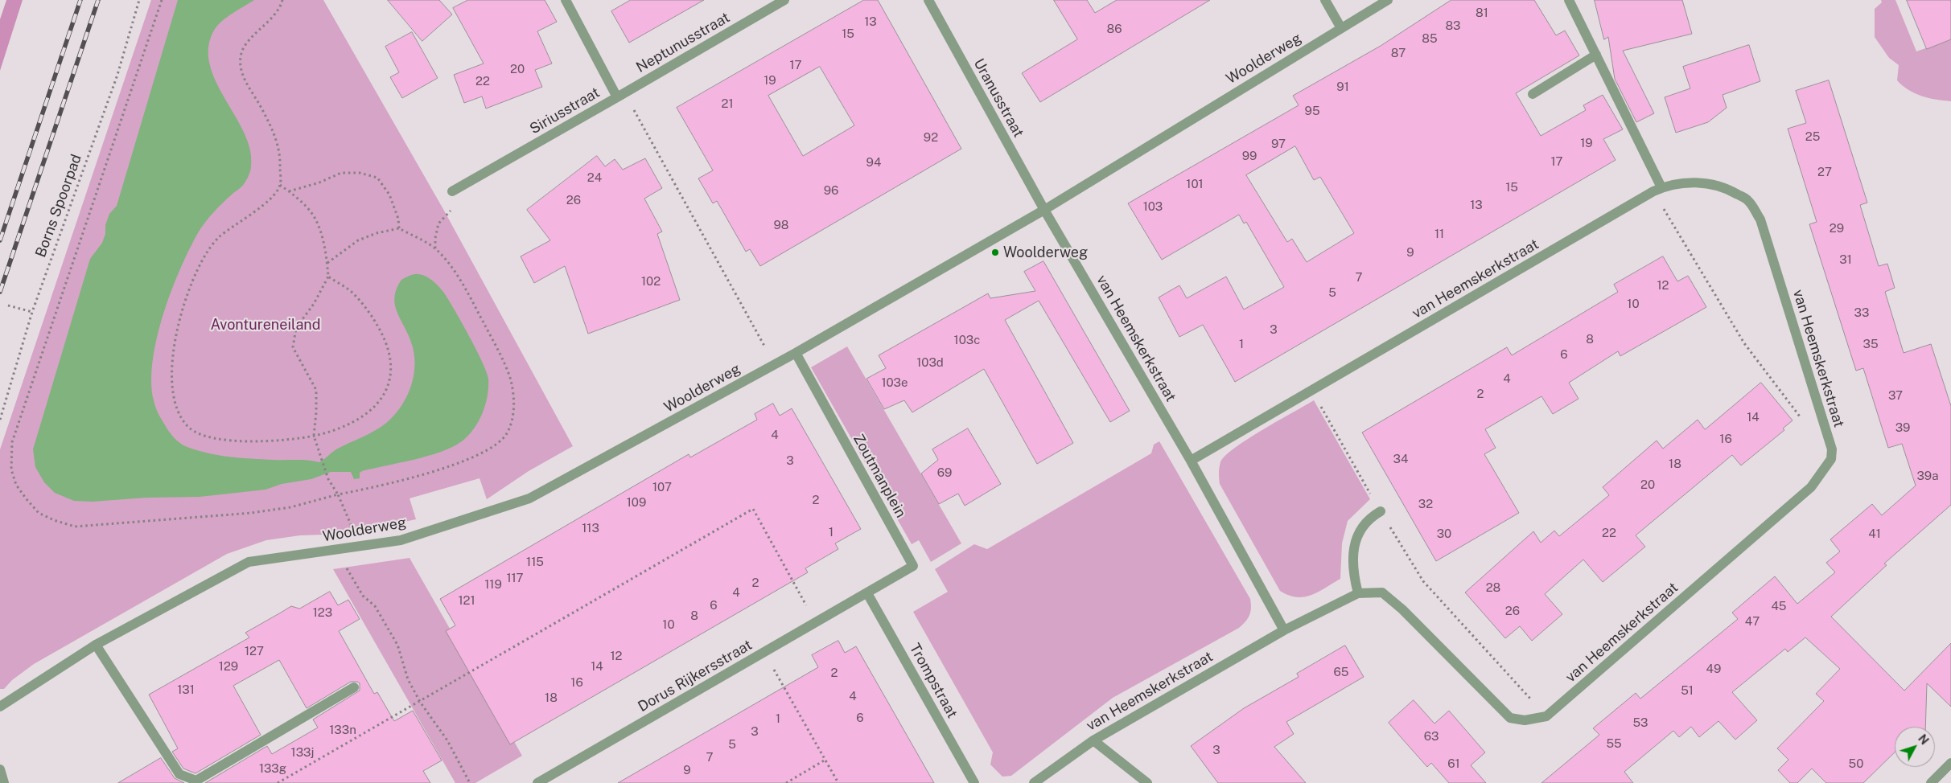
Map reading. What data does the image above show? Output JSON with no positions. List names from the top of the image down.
{
  "streets": {
    "street": [
      "Neptunusstraat",
      "Woolderweg",
      "Uranusstraat",
      "Siriusstraat",
      "van Heemskerkstraat",
      "Zoutmanplein",
      "Dorus Rijkersstraat",
      "Trompstraat"
    ],
    "path": ["Borns Spoorpad"]
  },
  "crossings": [
    ["Neptunusstraat", "Siriusstraat"],
    ["Woolderweg", "Uranusstraat"],
    ["Woolderweg", "van Heemskerkstraat"],
    ["Woolderweg", "Zoutmanplein"],
    ["Uranusstraat", "van Heemskerkstraat"],
    ["Zoutmanplein", "Dorus Rijkersstraat"],
    ["Zoutmanplein", "Trompstraat"],
    ["Dorus Rijkersstraat", "Trompstraat"]
  ],
  "parks": ["Avontureneiland"],
  "places": ["Woolderweg"],
  "house_numbers": [
    "81",
    "13",
    "83",
    "86",
    "15",
    "85",
    "87",
    "17",
    "20",
    "19",
    "22",
    "91",
    "21",
    "95",
    "25",
    "92",
    "19",
    "97",
    "99",
    "17",
    "94",
    "27",
    "24",
    "101",
    "15",
    "96",
    "26",
    "13",
    "103",
    "98",
    "29",
    "11",
    "9",
    "31",
    "7",
    "102",
    "12",
    "5",
    "10",
    "33",
    "3",
    "8",
    "103c",
    "1",
    "35",
    "6",
    "103d",
    "4",
    "103e",
    "2",
    "37",
    "14",
    "39",
    "4",
    "16",
    "34",
    "3",
    "18",
    "69",
    "39a",
    "20",
    "107",
    "2",
    "109",
    "32",
    "113",
    "1",
    "22",
    "30",
    "41",
    "115",
    "117",
    "2",
    "119",
    "28",
    "4",
    "121",
    "6",
    "45",
    "26",
    "123",
    "8",
    "47",
    "10",
    "127",
    "12",
    "129",
    "14",
    "49",
    "65",
    "2",
    "16",
    "131",
    "51",
    "4",
    "18",
    "6",
    "1",
    "53",
    "133n",
    "3",
    "63",
    "55",
    "5",
    "3",
    "133j",
    "7",
    "61",
    "50",
    "133g",
    "9"
  ],
  "north": "top right"
}
